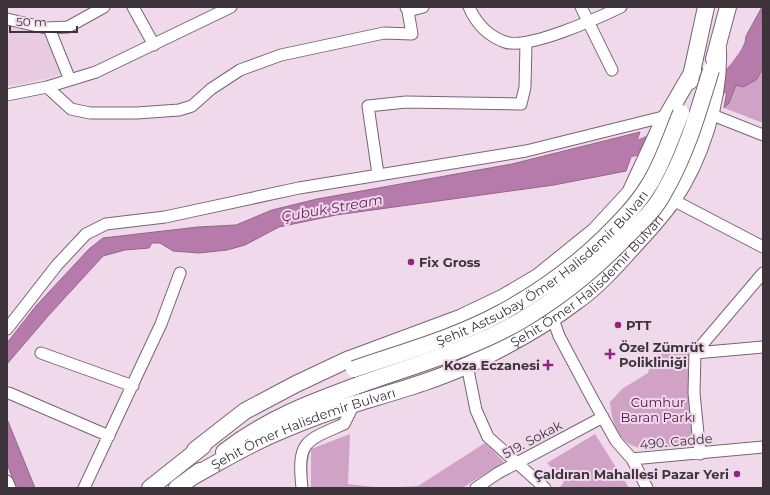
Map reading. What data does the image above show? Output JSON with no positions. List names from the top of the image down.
{
  "streets": {
    "highway": ["Şehit Astsubay Ömer Halisdemir Bulvarı", "Şehit Ömer Halisdemir Bulvarı"],
    "street": ["519. Sokak", "490. Cadde"]
  },
  "crossings": [
    ["Şehit Astsubay Ömer Halisdemir Bulvarı", "Şehit Ömer Halisdemir Bulvarı"],
    ["Şehit Ömer Halisdemir Bulvarı", "490. Cadde"],
    ["519. Sokak", "490. Cadde"]
  ],
  "water": ["Çubuk Stream"],
  "parks": ["Cumhur Baran Parkı"],
  "places": {
    "other": ["Fix Gross", "PTT", "Çaldıran Mahallesi Pazar Yeri"],
    "health": ["Özel Zümrüt Polikliniği", "Koza Eczanesi"]
  },
  "scale_bar": "50 m"
}
